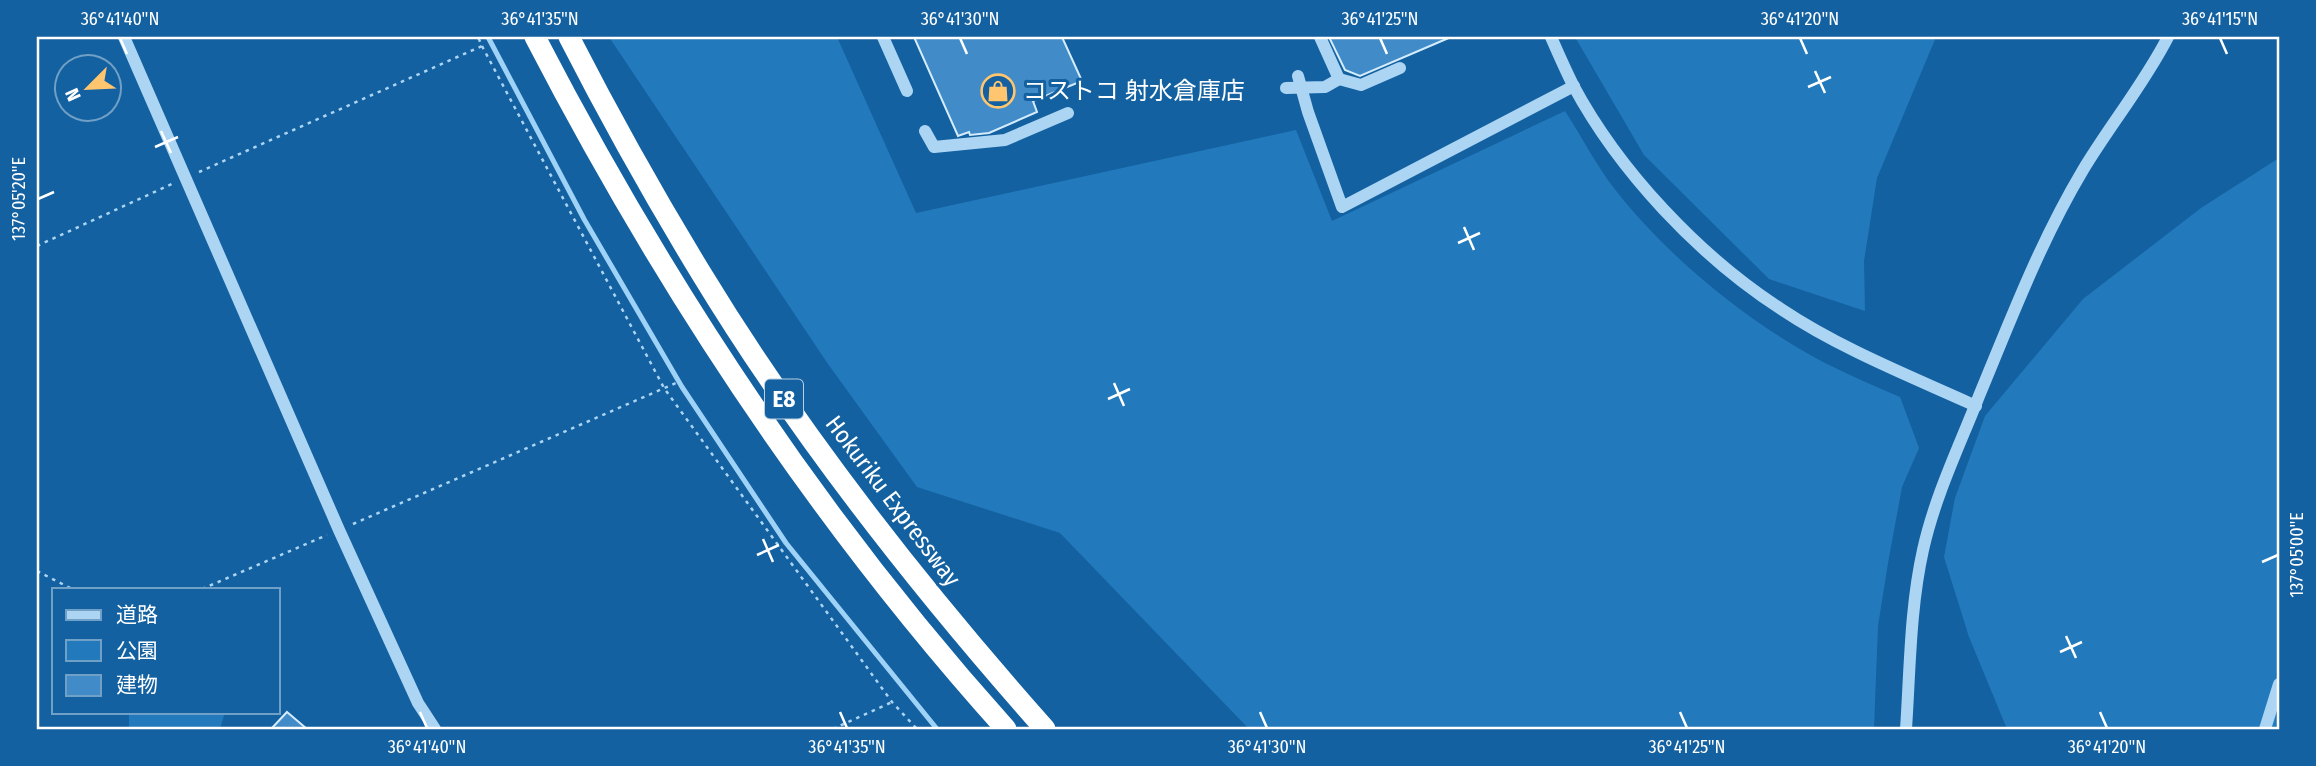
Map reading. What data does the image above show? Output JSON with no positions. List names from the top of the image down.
{
  "streets": {
    "highway": ["E8", "Hokuriku Expressway"]
  },
  "places": {
    "shop": ["コストコ 射水倉庫店"]
  },
  "legend": ["道路", "公園", "建物"],
  "north": "bottom left",
  "coordinates": [
    "36°41'40\"N",
    "36°41'35\"N",
    "36°41'30\"N",
    "36°41'25\"N",
    "36°41'20\"N",
    "36°41'15\"N",
    "137°05'20\"E",
    "137°05'00\"E"
  ]
}
